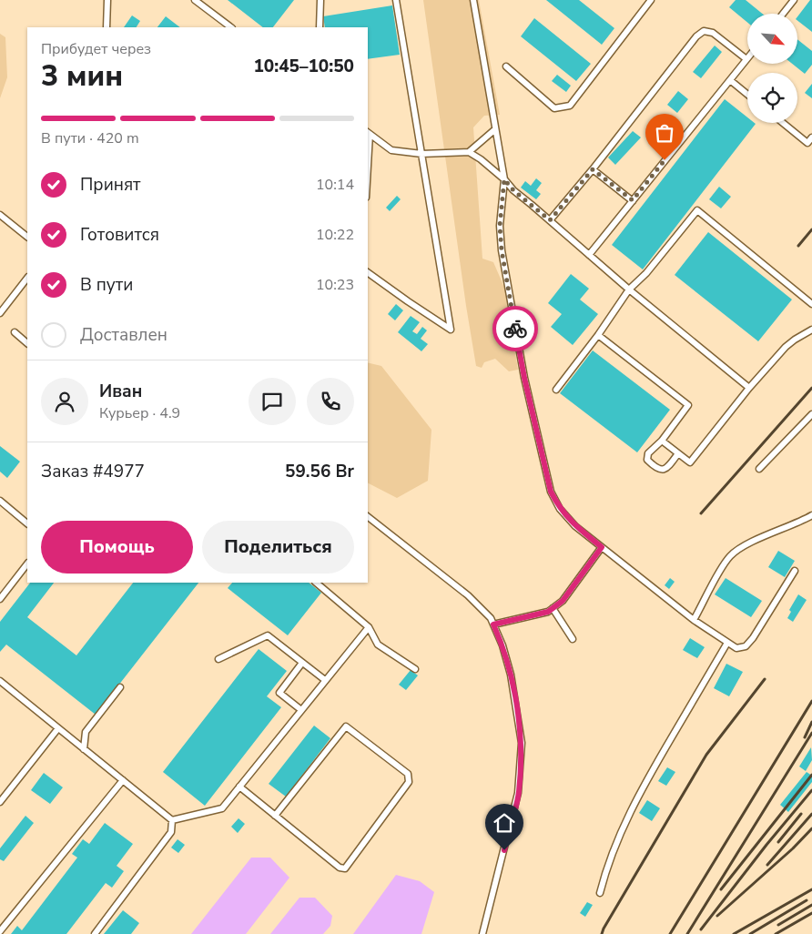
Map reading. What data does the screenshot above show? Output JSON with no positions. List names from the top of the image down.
{
  "north": "bottom right",
  "page": {
    "heading": ["3 мин", "Прибудет через", "10:45–10:50"],
    "panel": [
      "Иван",
      "Курьер · 4.9",
      "Заказ #4977",
      "59.56 Br"
    ],
    "bar": "В пути · 420 m",
    "list": [
      ["Принят", "10:14"],
      ["Готовится", "10:22"],
      ["В пути", "10:23"],
      "Доставлен"
    ],
    "buttons": ["Помощь", "Поделиться"]
  }
}
